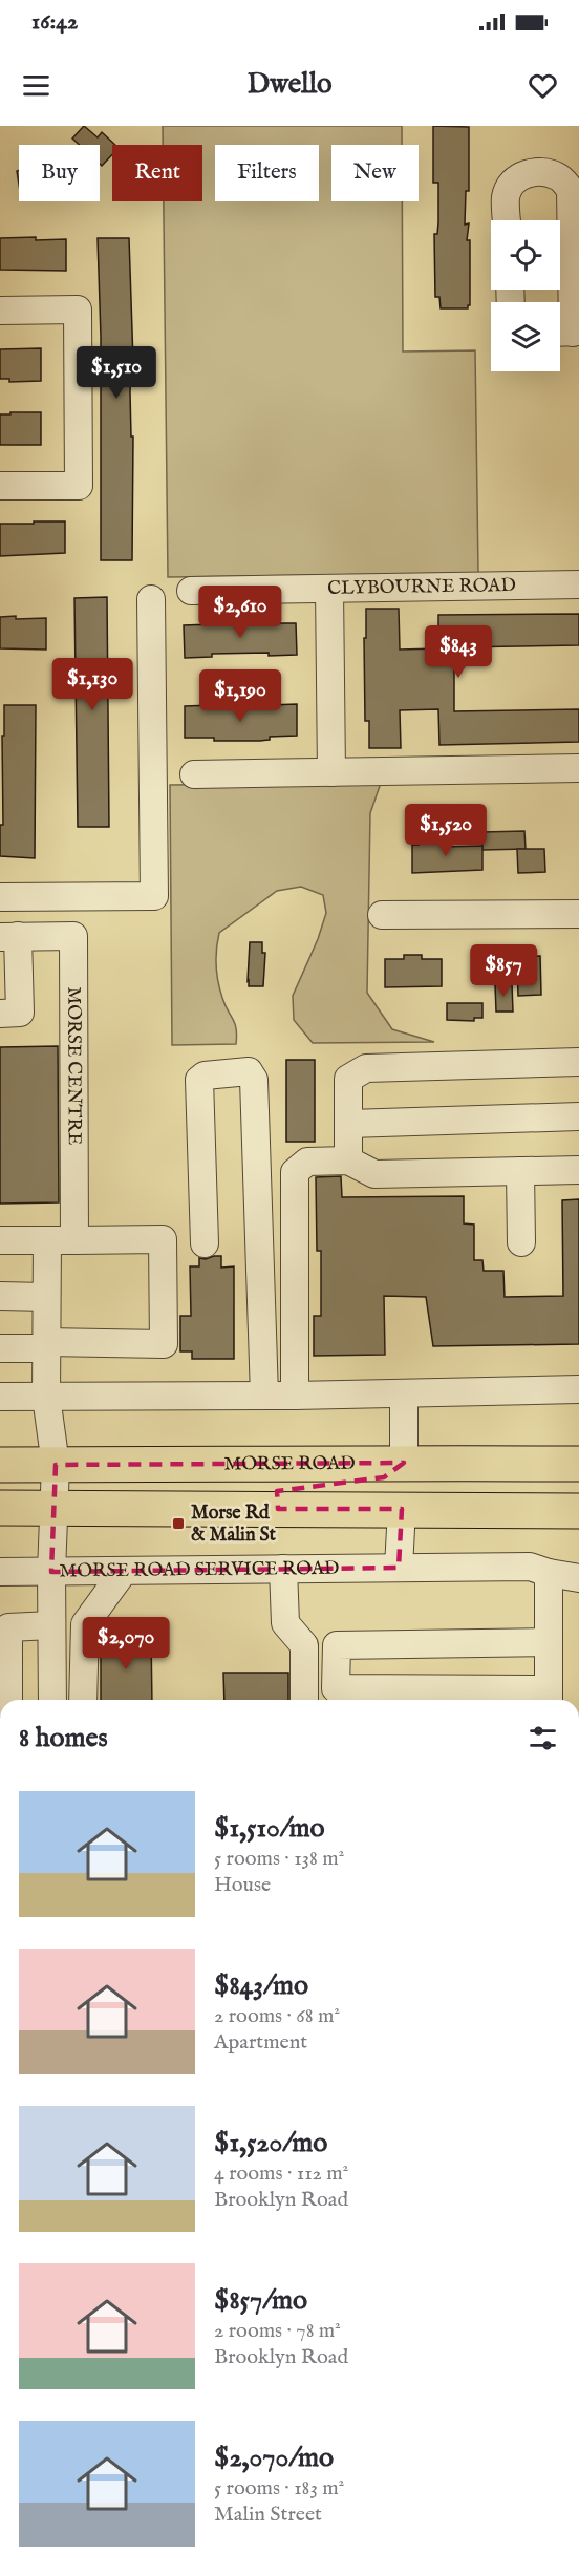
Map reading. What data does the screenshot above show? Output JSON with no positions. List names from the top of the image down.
{
  "streets": {
    "main road": ["MORSE ROAD"],
    "street": ["CLYBOURNE ROAD", "MORSE CENTRE", "MORSE ROAD SERVICE ROAD"]
  },
  "places": {
    "transit": ["Morse Rd & Malin St"]
  },
  "page": {
    "status": "16:42",
    "header": "Dwello",
    "chip": [
      "Buy",
      "Rent",
      "Filters",
      "New"
    ],
    "price": [
      "$1,510",
      "$2,610",
      "$843",
      "$1,130",
      "$1,190",
      "$1,520",
      "$857",
      "$2,070"
    ],
    "heading": "8 homes",
    "list": [
      {
        "name": "$1,510/mo",
        "note": "5 rooms · 138 m² · House"
      },
      {
        "name": "$843/mo",
        "note": "2 rooms · 68 m² · Apartment"
      },
      {
        "name": "$1,520/mo",
        "note": "4 rooms · 112 m² · Brooklyn Road"
      },
      {
        "name": "$857/mo",
        "note": "2 rooms · 78 m² · Brooklyn Road"
      },
      {
        "name": "$2,070/mo",
        "note": "5 rooms · 183 m² · Malin Street"
      }
    ]
  }
}
